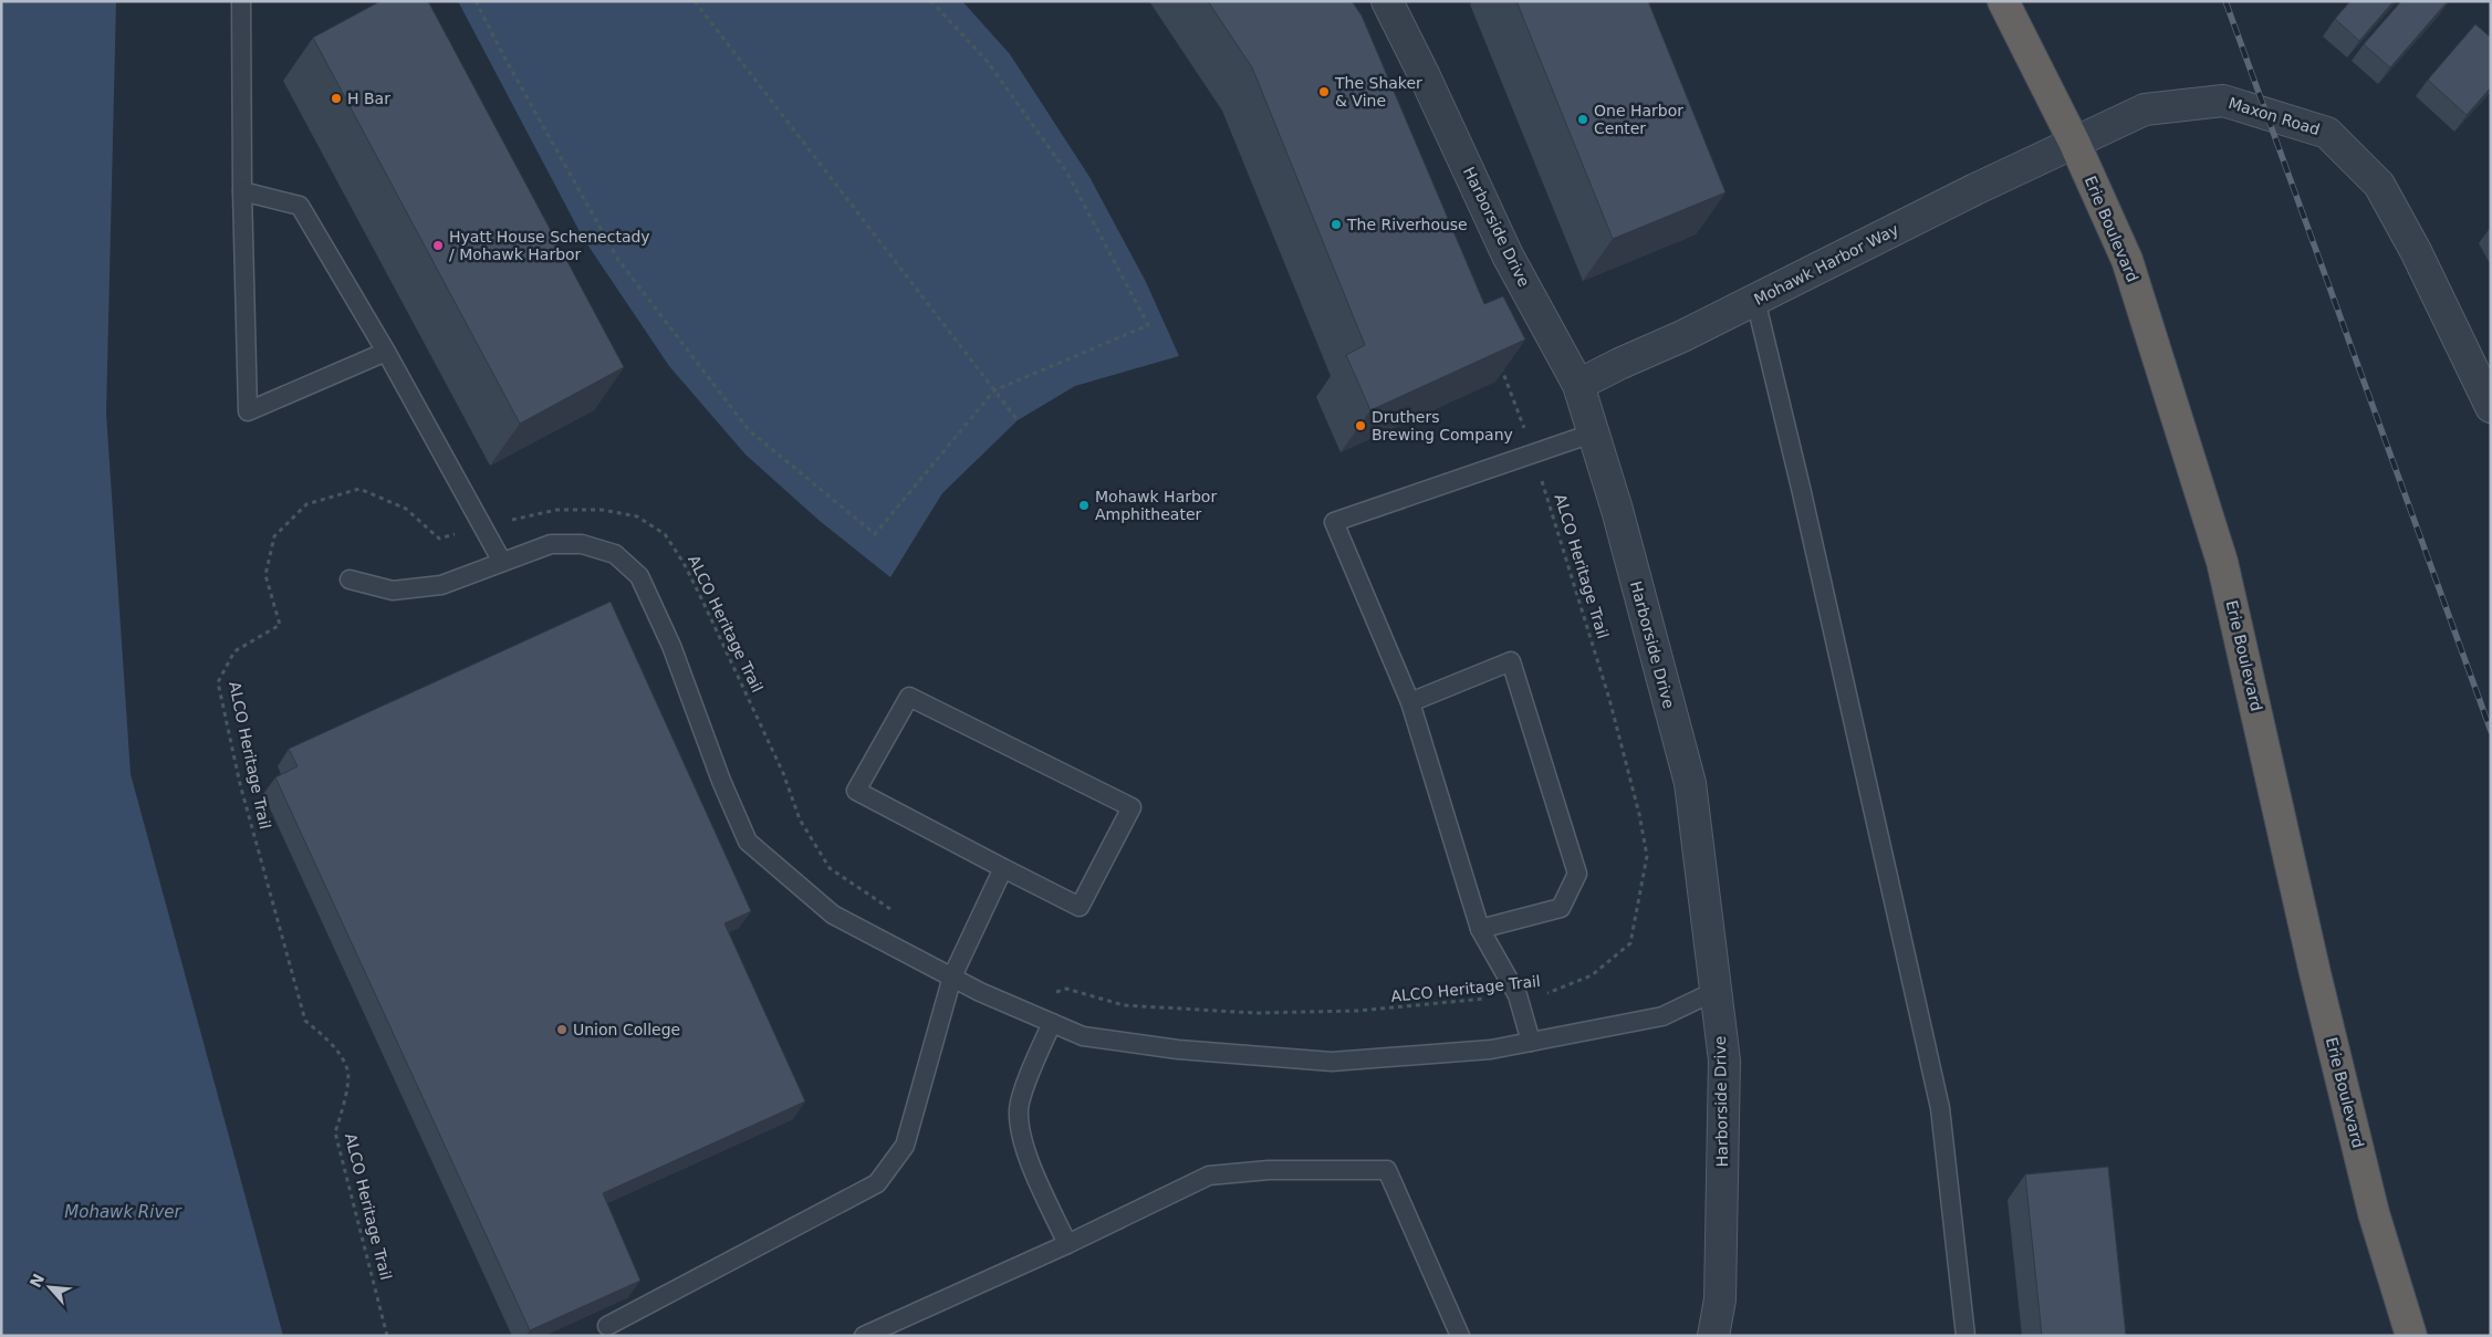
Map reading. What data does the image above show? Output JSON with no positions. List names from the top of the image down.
{
  "streets": {
    "highway": ["Erie Boulevard"],
    "street": ["Maxon Road", "Harborside Drive", "Mohawk Harbor Way"],
    "path": ["ALCO Heritage Trail"]
  },
  "crossings": [
    ["Maxon Road", "Erie Boulevard"],
    ["Maxon Road", "Mohawk Harbor Way"],
    ["Harborside Drive", "Mohawk Harbor Way"],
    ["Erie Boulevard", "Mohawk Harbor Way"]
  ],
  "water": ["Mohawk River"],
  "places": [
    "The Shaker & Vine",
    "H Bar",
    "One Harbor Center",
    "The Riverhouse",
    "Hyatt House Schenectady / Mohawk Harbor",
    "Druthers Brewing Company",
    "Mohawk Harbor Amphitheater",
    "Union College"
  ],
  "north": "top left"
}
